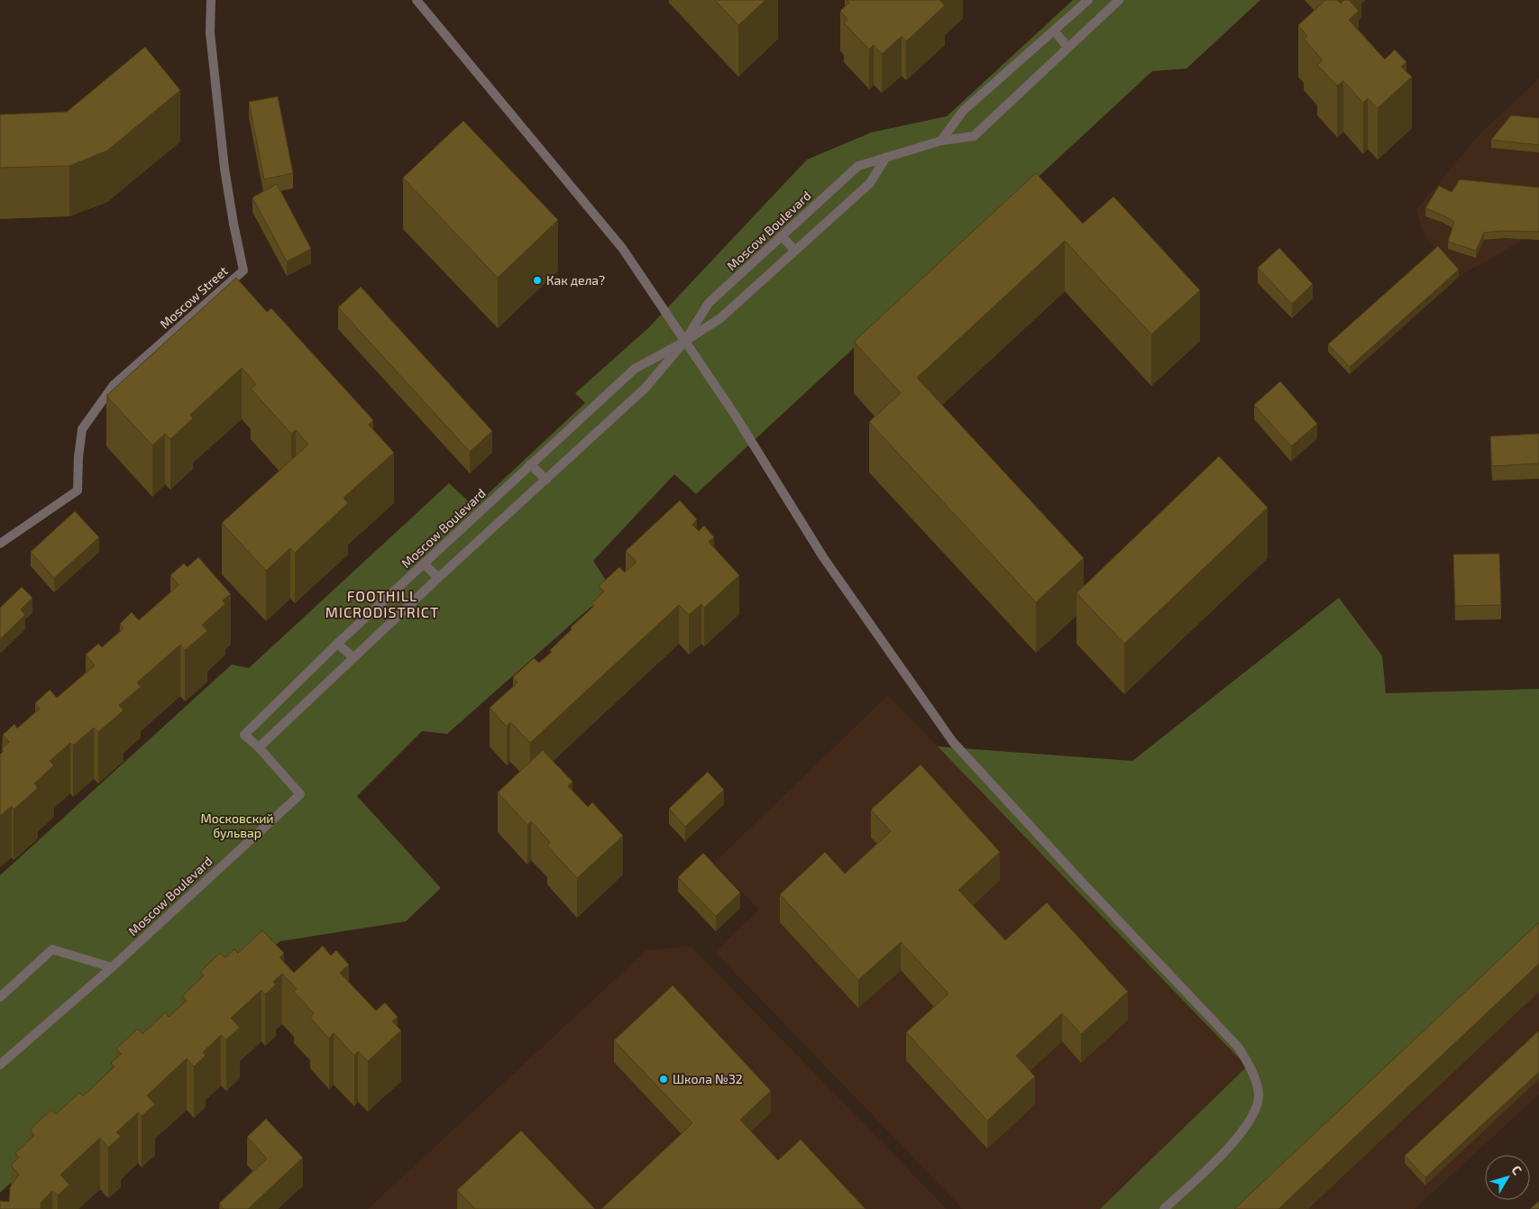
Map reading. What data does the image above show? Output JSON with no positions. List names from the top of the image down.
{
  "streets": {
    "street": ["Moscow Boulevard", "Moscow Street"]
  },
  "districts": ["FOOTHILL MICRODISTRICT"],
  "parks": ["Московский бульвар"],
  "places": ["Как дела?", "Школа №32"],
  "north": "top right"
}
